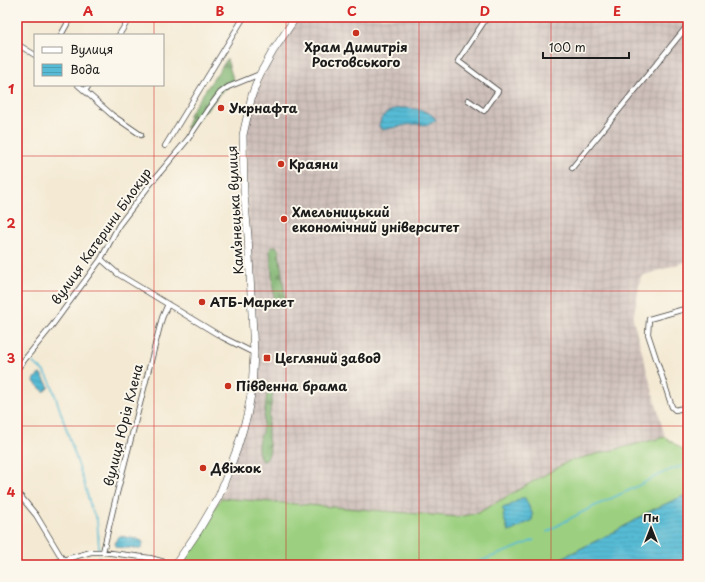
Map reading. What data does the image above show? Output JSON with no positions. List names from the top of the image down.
{
  "streets": {
    "main road": ["Камʼянецька вулиця"],
    "street": ["вулиця Катерини Білокур", "вулиця Юрія Клена"]
  },
  "crossings": [
    ["Камʼянецька вулиця", "вулиця Катерини Білокур"]
  ],
  "places": {
    "other": [
      "Храм Димитрія Ростовського",
      "Укрнафта",
      "Краяни",
      "Хмельницький економічний університет",
      "АТБ-Маркет",
      "Південна брама",
      "Двіжок"
    ],
    "transit": ["Цегляний завод"]
  },
  "legend": ["Вулиця", "Вода"],
  "scale_bar": "100 m",
  "north": "top",
  "grid": {
    "columns": [
      "A",
      "B",
      "C",
      "D",
      "E"
    ],
    "rows": [
      "1",
      "2",
      "3",
      "4"
    ]
  }
}
